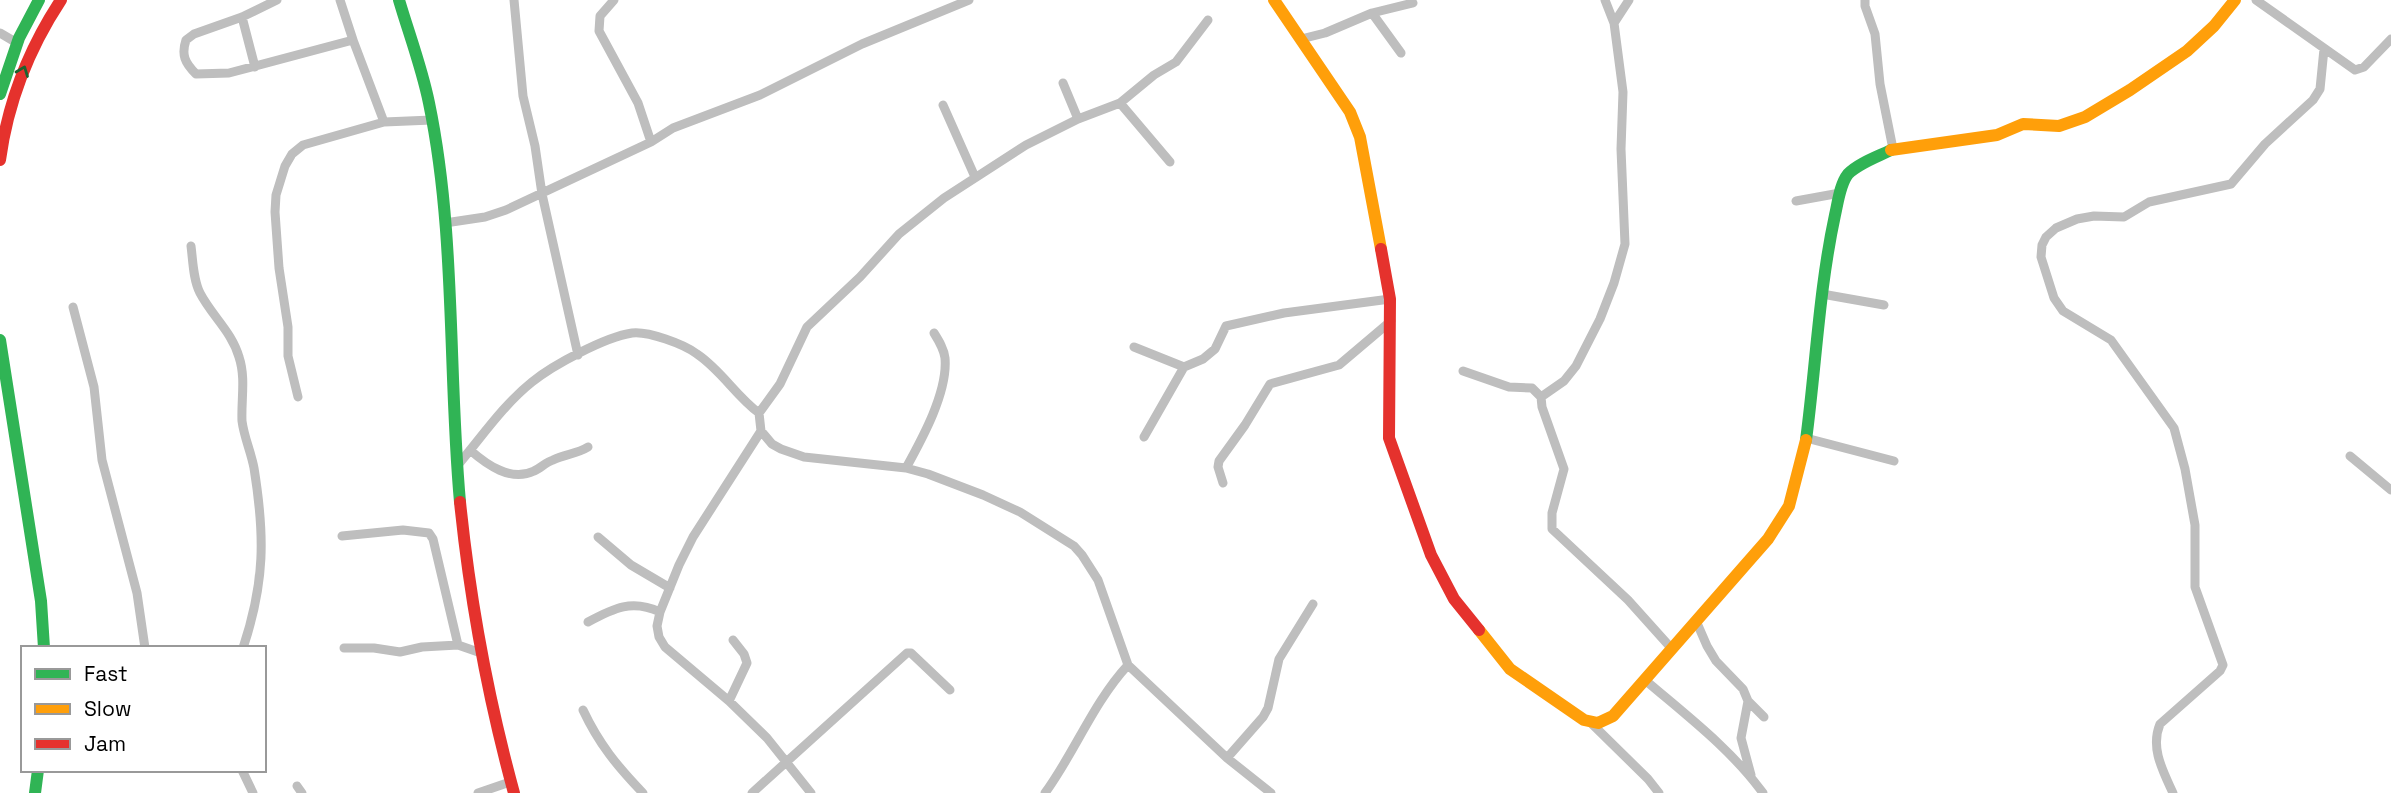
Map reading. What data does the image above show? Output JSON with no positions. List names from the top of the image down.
{
  "legend": ["Fast", "Slow", "Jam"]
}
